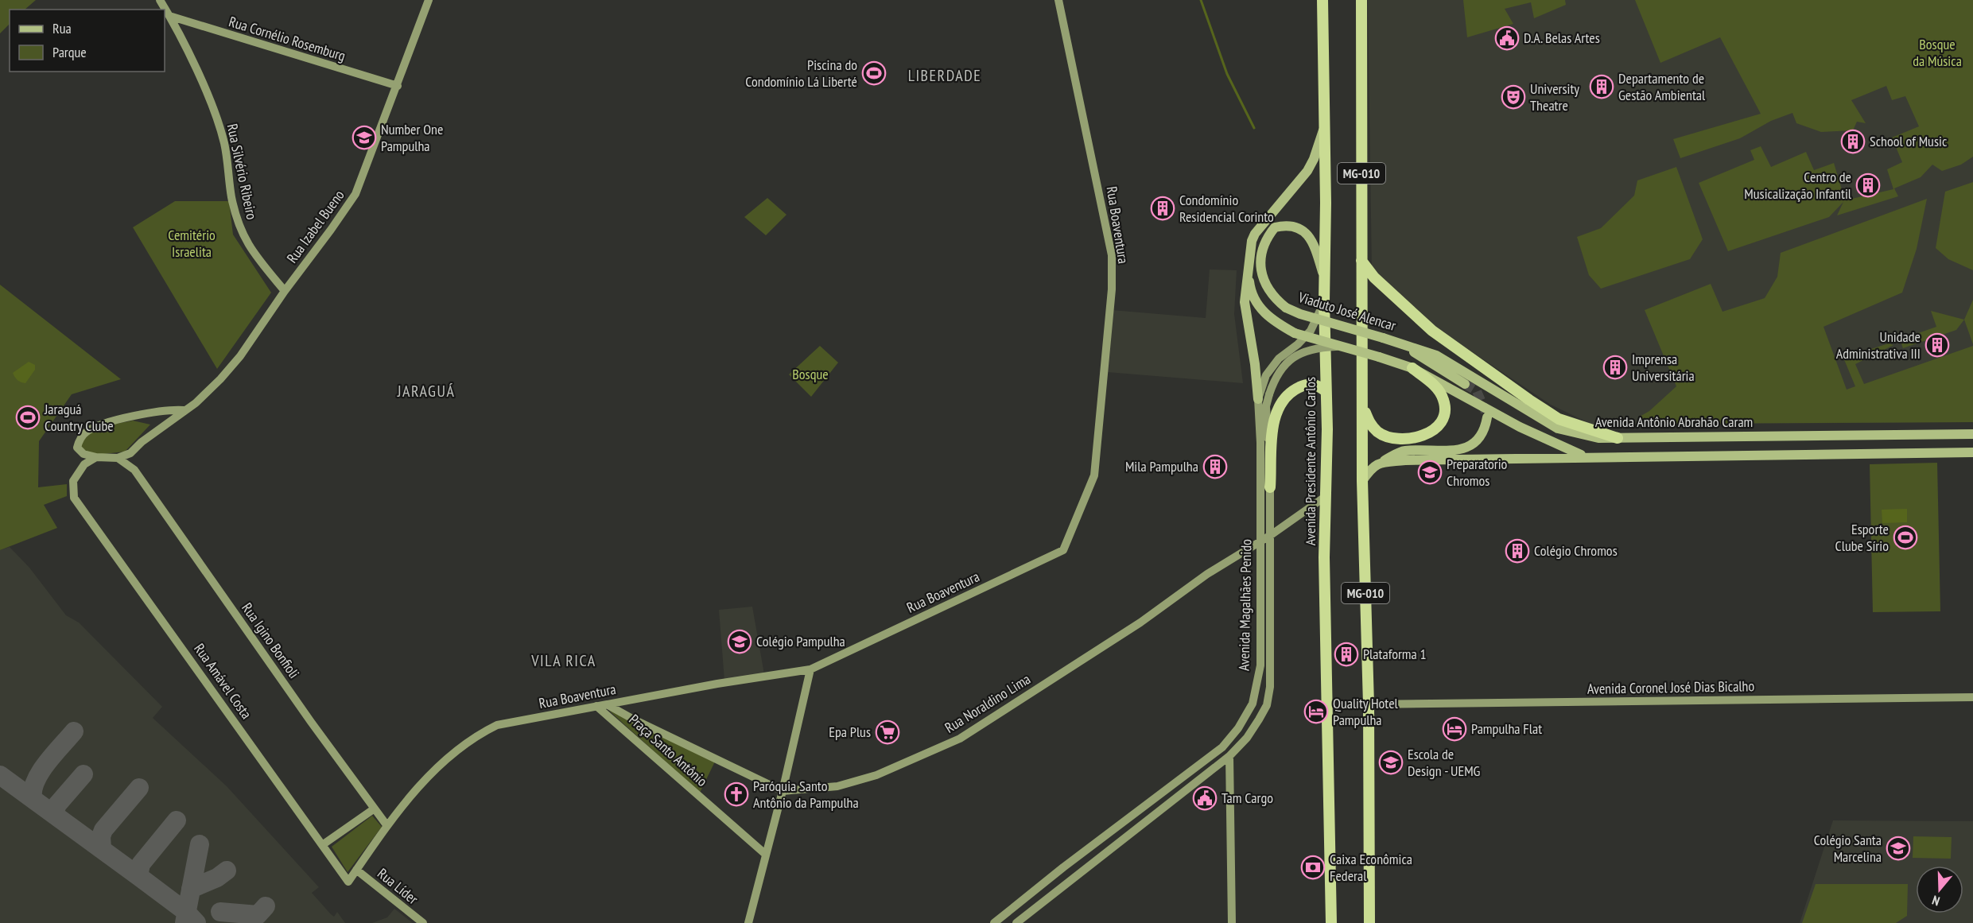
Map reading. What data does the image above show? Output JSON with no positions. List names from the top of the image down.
{
  "streets": {
    "highway": ["MG-010", "Avenida Presidente Antônio Carlos"],
    "main road": ["Viaduto José Alencar", "Avenida Antônio Abrahão Caram"],
    "street": [
      "Rua Cornélio Rosemburg",
      "Rua Silvério Ribeiro",
      "Rua Boaventura",
      "Rua Izabel Bueno",
      "Avenida Magalhães Penido",
      "Rua Igino Bonfioli",
      "Rua Amável Costa",
      "Avenida Coronel José Dias Bicalho",
      "Rua Noraldino Lima",
      "Praça Santo Antônio",
      "Rua Líder"
    ]
  },
  "crossings": [
    ["Rua Cornélio Rosemburg", "Rua Silvério Ribeiro"],
    ["Rua Cornélio Rosemburg", "Rua Izabel Bueno"],
    ["Rua Silvério Ribeiro", "Rua Izabel Bueno"],
    ["MG-010", "Avenida Coronel José Dias Bicalho"],
    ["Rua Boaventura", "Rua Igino Bonfioli"],
    ["Rua Boaventura", "Rua Amável Costa"],
    ["Rua Boaventura", "Praça Santo Antônio"],
    ["Rua Boaventura", "Rua Líder"],
    ["Rua Izabel Bueno", "Rua Igino Bonfioli"],
    ["Viaduto José Alencar", "Avenida Antônio Abrahão Caram"],
    ["Viaduto José Alencar", "Avenida Presidente Antônio Carlos"],
    ["Avenida Presidente Antônio Carlos", "Avenida Magalhães Penido"],
    ["Avenida Presidente Antônio Carlos", "Rua Noraldino Lima"],
    ["Avenida Magalhães Penido", "Rua Noraldino Lima"]
  ],
  "districts": ["LIBERDADE", "JARAGUÁ", "VILA RICA"],
  "parks": ["Bosque da Música", "Cemitério Israelita", "Bosque"],
  "places": {
    "public building": ["D.A. Belas Artes", "Tam Cargo"],
    "sports": ["Piscina do Condomínio Lá Liberté", "Jaraguá Country Clube", "Esporte Clube Sírio"],
    "building": [
      "Departamento de Gestão Ambiental",
      "School of Music",
      "Centro de Musicalização Infantil",
      "Condomínio Residencial Corinto",
      "Unidade Administrativa III",
      "Imprensa Universitária",
      "Mila Pampulha",
      "Colégio Chromos",
      "Plataforma 1"
    ],
    "theatre": ["University Theatre"],
    "school or university": [
      "Number One Pampulha",
      "Preparatorio Chromos",
      "Colégio Pampulha",
      "Escola de Design - UEMG",
      "Colégio Santa Marcelina"
    ],
    "hotel": ["Quality Hotel Pampulha", "Pampulha Flat"],
    "supermarket": ["Epa Plus"],
    "church": ["Paróquia Santo Antônio da Pampulha"],
    "bank": ["Caixa Econômica Federal"]
  },
  "legend": ["Rua", "Parque"],
  "north": "bottom"
}
